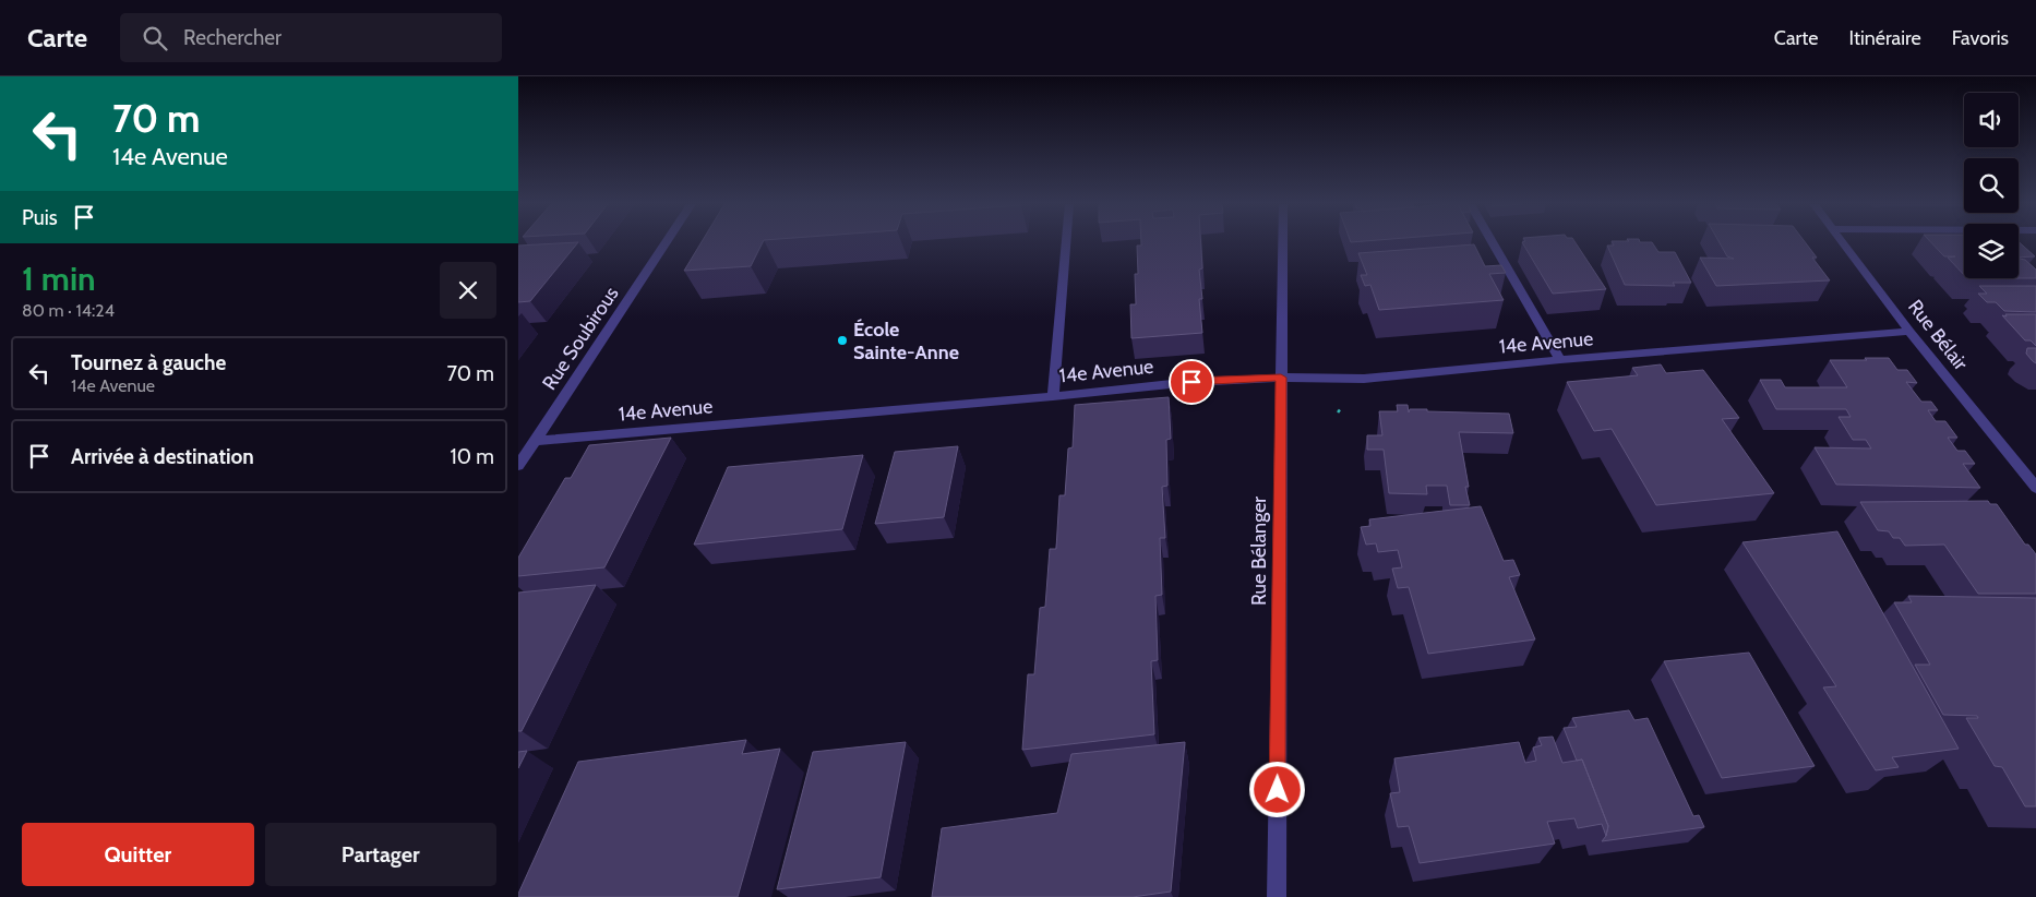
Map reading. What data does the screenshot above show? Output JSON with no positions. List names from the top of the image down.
{
  "streets": {
    "street": [
      "Rue Bélair",
      "Rue Soubirous",
      "14e Avenue",
      "Rue Bélanger"
    ]
  },
  "crossings": [
    ["Rue Bélair", "14e Avenue"],
    ["Rue Soubirous", "14e Avenue"],
    ["14e Avenue", "Rue Bélanger"]
  ],
  "places": ["École Sainte-Anne"],
  "page": {
    "header": "Carte",
    "search": "Rechercher",
    "nav": ["Carte", "Itinéraire", "Favoris"],
    "turn": ["70 m", "14e Avenue"],
    "then": "Puis",
    "heading": ["1 min", "80 m · 14:24"],
    "list": [
      {
        "name": "Tournez à gauche",
        "note": "14e Avenue",
        "value": "70 m"
      },
      {
        "name": "Arrivée à destination",
        "value": "10 m"
      }
    ],
    "buttons": ["Quitter", "Partager"]
  }
}
